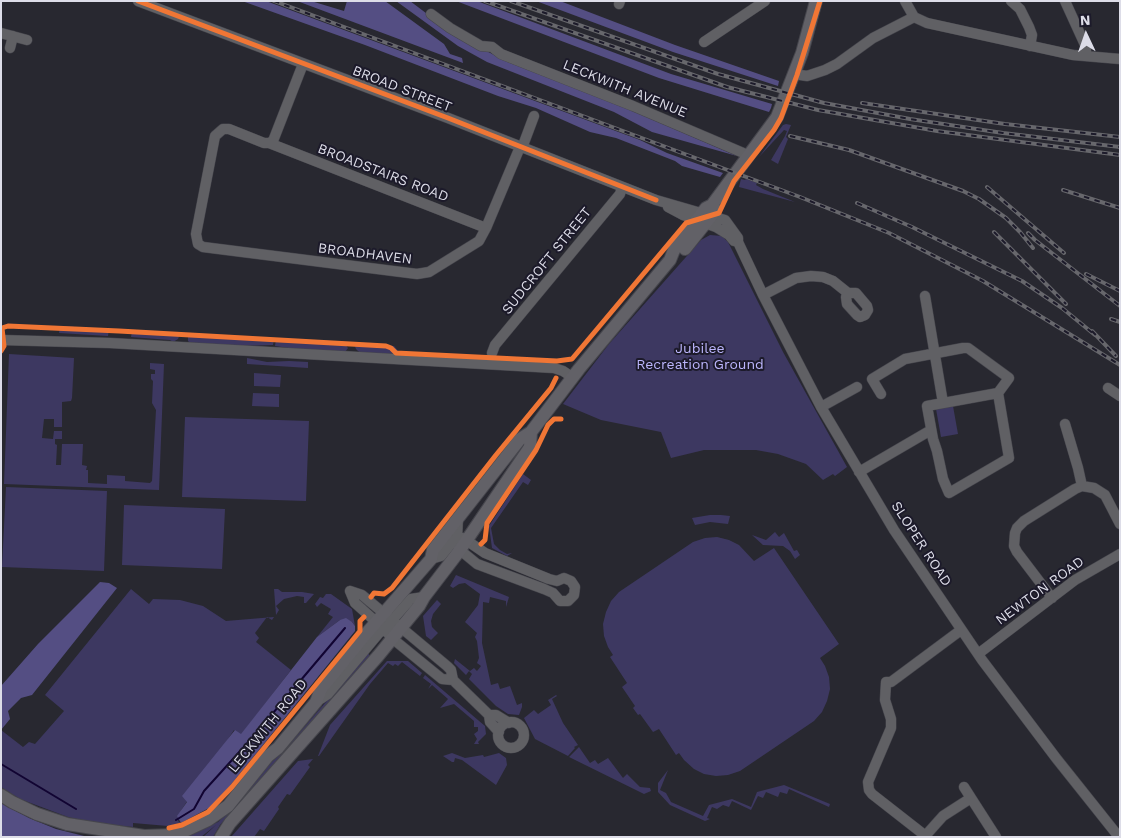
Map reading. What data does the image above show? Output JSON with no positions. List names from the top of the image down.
{
  "streets": {
    "main road": ["LECKWITH ROAD"],
    "street": [
      "BROAD STREET",
      "LECKWITH AVENUE",
      "BROADSTAIRS ROAD",
      "BROADHAVEN",
      "SUDCROFT STREET",
      "SLOPER ROAD",
      "NEWTON ROAD"
    ]
  },
  "crossings": [
    ["BROAD STREET", "BROADHAVEN"],
    ["BROAD STREET", "SUDCROFT STREET"],
    ["BROAD STREET", "SLOPER ROAD"],
    ["BROAD STREET", "LECKWITH ROAD"],
    ["LECKWITH AVENUE", "LECKWITH ROAD"],
    ["BROADSTAIRS ROAD", "BROADHAVEN"],
    ["SLOPER ROAD", "NEWTON ROAD"],
    ["SLOPER ROAD", "LECKWITH ROAD"]
  ],
  "parks": ["Jubilee Recreation Ground"],
  "north": "top"
}
